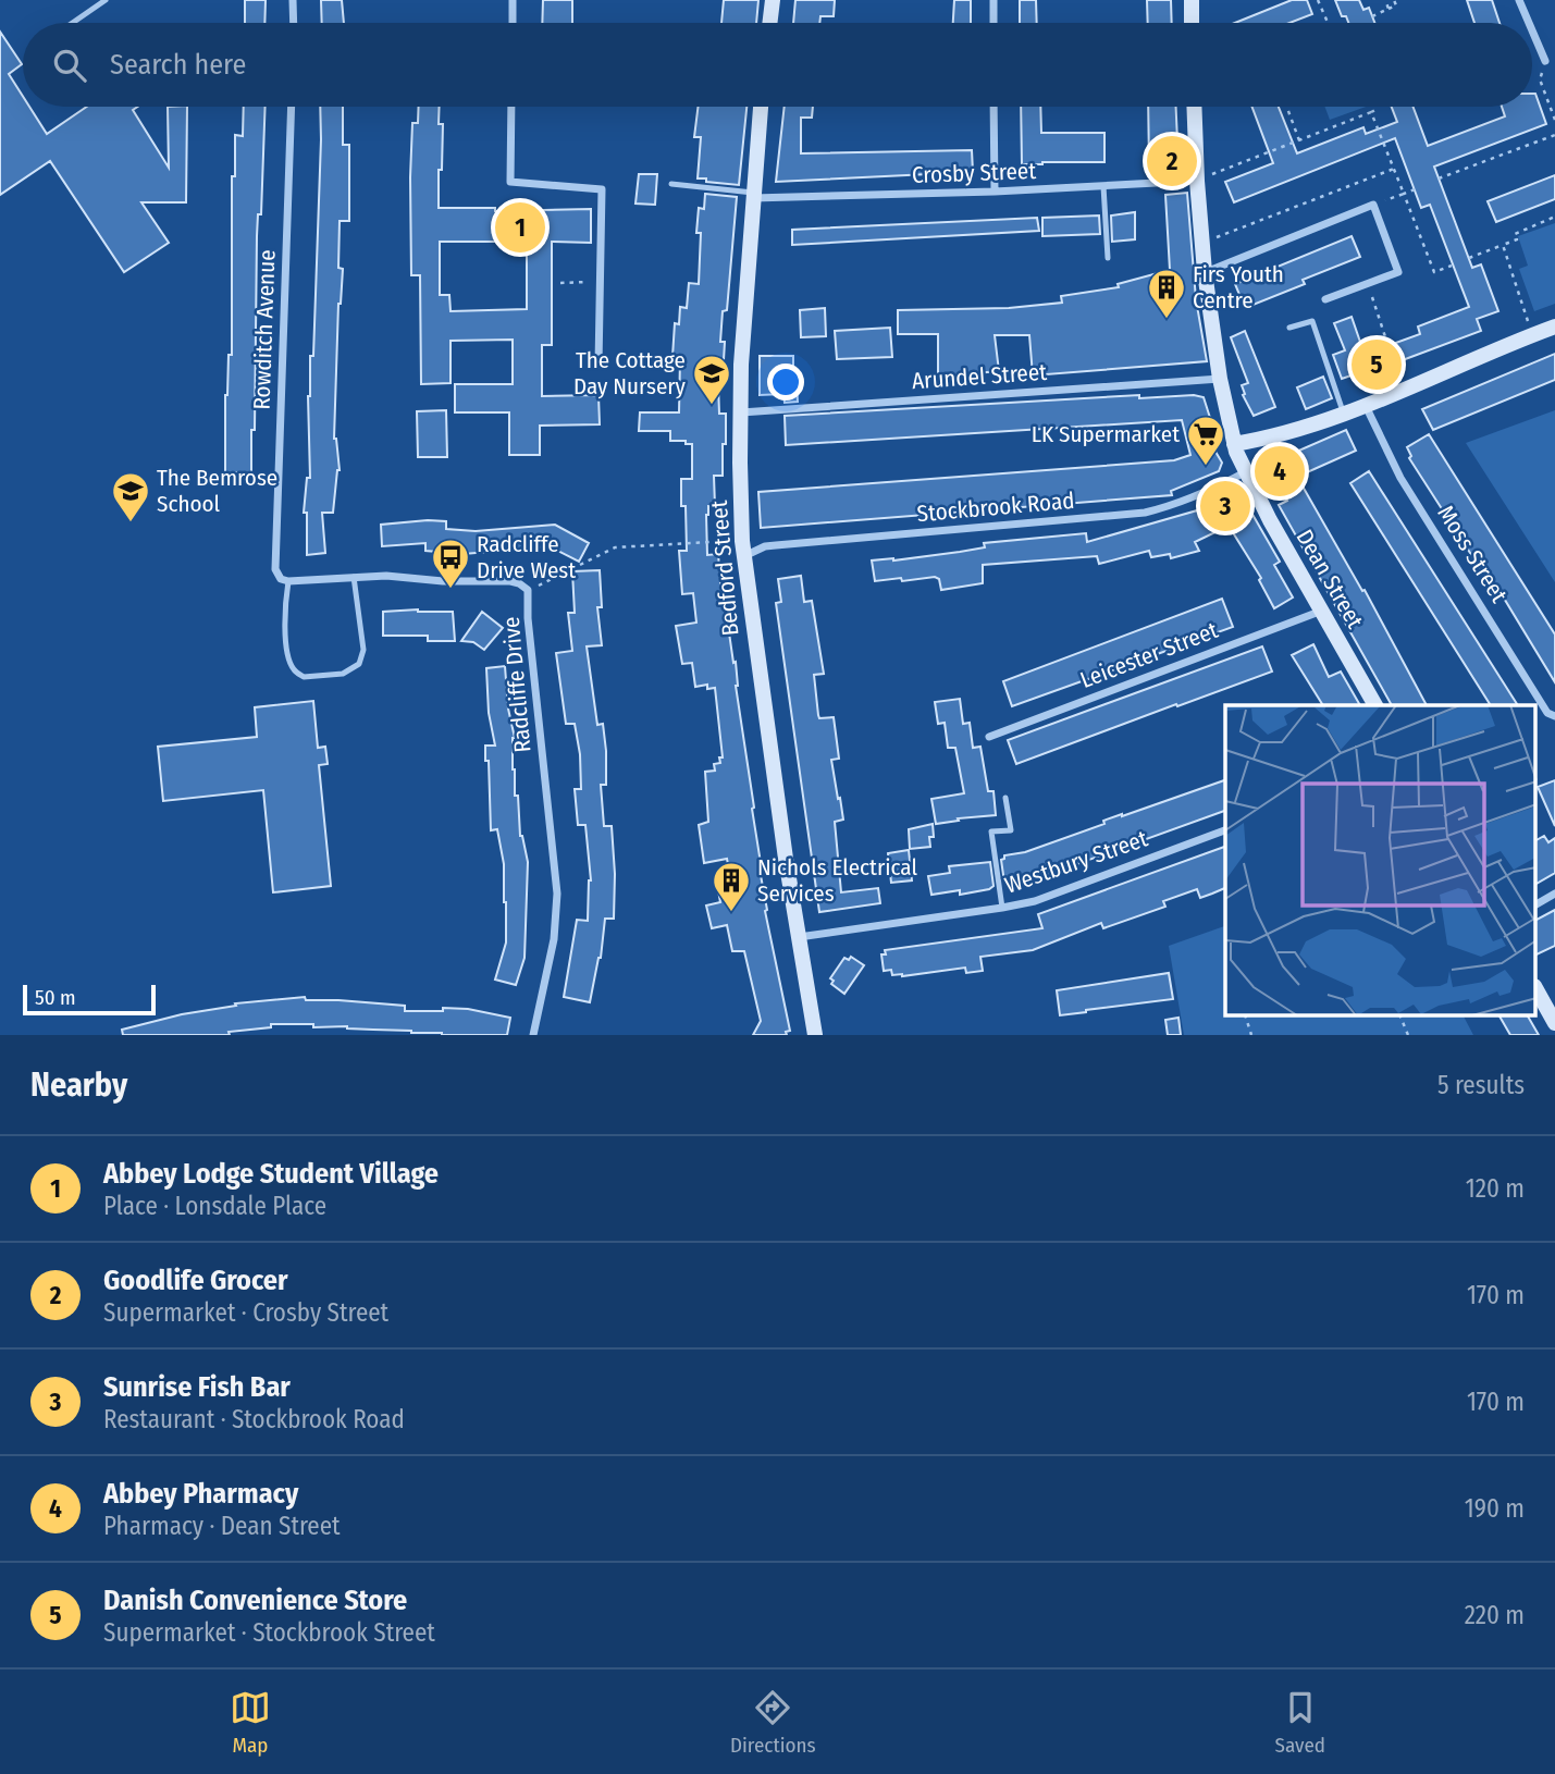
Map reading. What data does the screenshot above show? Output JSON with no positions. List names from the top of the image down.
{
  "streets": {
    "street": [
      "Crosby Street",
      "Rowditch Avenue",
      "Arundel Street",
      "Stockbrook Road",
      "Moss Street",
      "Bedford Street",
      "Dean Street",
      "Leicester Street",
      "Radcliffe Drive",
      "Westbury Street"
    ]
  },
  "crossings": [
    ["Crosby Street", "Bedford Street"],
    ["Crosby Street", "Dean Street"],
    ["Rowditch Avenue", "Radcliffe Drive"],
    ["Arundel Street", "Bedford Street"],
    ["Arundel Street", "Dean Street"],
    ["Stockbrook Road", "Bedford Street"],
    ["Stockbrook Road", "Dean Street"],
    ["Bedford Street", "Westbury Street"],
    ["Dean Street", "Leicester Street"]
  ],
  "places": {
    "building": ["Firs Youth Centre", "Nichols Electrical Services"],
    "school or university": ["The Cottage Day Nursery", "The Bemrose School"],
    "supermarket": ["LK Supermarket"],
    "bus stop": ["Radcliffe Drive West"]
  },
  "scale_bar": "50 m",
  "page": {
    "search": "Search here",
    "pins": [
      "2",
      "1",
      "5",
      "4",
      "3"
    ],
    "scale": "50 m",
    "heading": ["Nearby", "5 results"],
    "list": [
      {
        "mark": "1",
        "name": "Abbey Lodge Student Village",
        "note": "Place · Lonsdale Place",
        "value": "120 m"
      },
      {
        "mark": "2",
        "name": "Goodlife Grocer",
        "note": "Supermarket · Crosby Street",
        "value": "170 m"
      },
      {
        "mark": "3",
        "name": "Sunrise Fish Bar",
        "note": "Restaurant · Stockbrook Road",
        "value": "170 m"
      },
      {
        "mark": "4",
        "name": "Abbey Pharmacy",
        "note": "Pharmacy · Dean Street",
        "value": "190 m"
      },
      {
        "mark": "5",
        "name": "Danish Convenience Store",
        "note": "Supermarket · Stockbrook Street",
        "value": "220 m"
      }
    ],
    "nav": ["Map", "Directions", "Saved"]
  }
}
